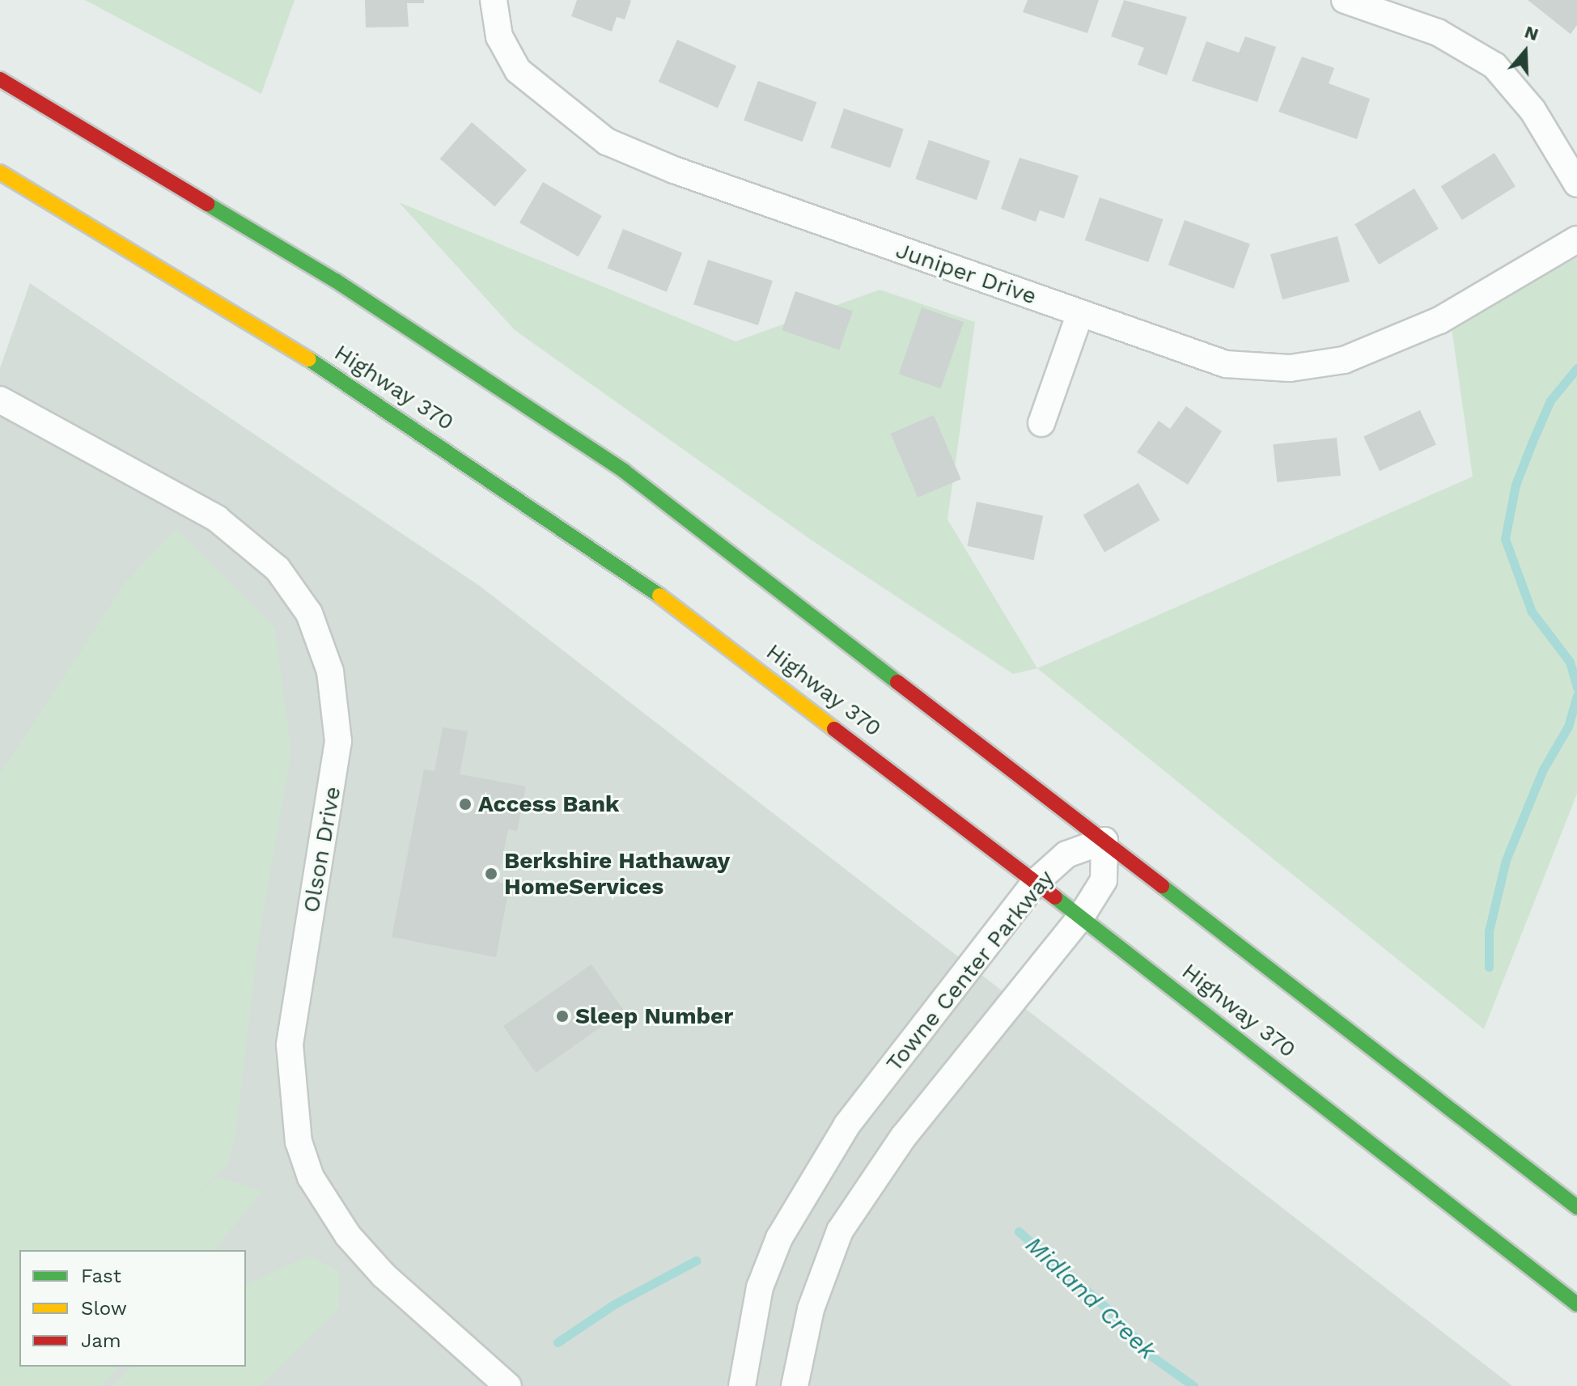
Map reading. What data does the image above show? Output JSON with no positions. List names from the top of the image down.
{
  "streets": {
    "highway": ["Highway 370"],
    "street": ["Juniper Drive", "Olson Drive", "Towne Center Parkway"]
  },
  "crossings": [
    ["Highway 370", "Towne Center Parkway"]
  ],
  "water": ["Midland Creek"],
  "places": ["Access Bank", "Berkshire Hathaway HomeServices", "Sleep Number"],
  "legend": ["Fast", "Slow", "Jam"],
  "north": "top"
}
